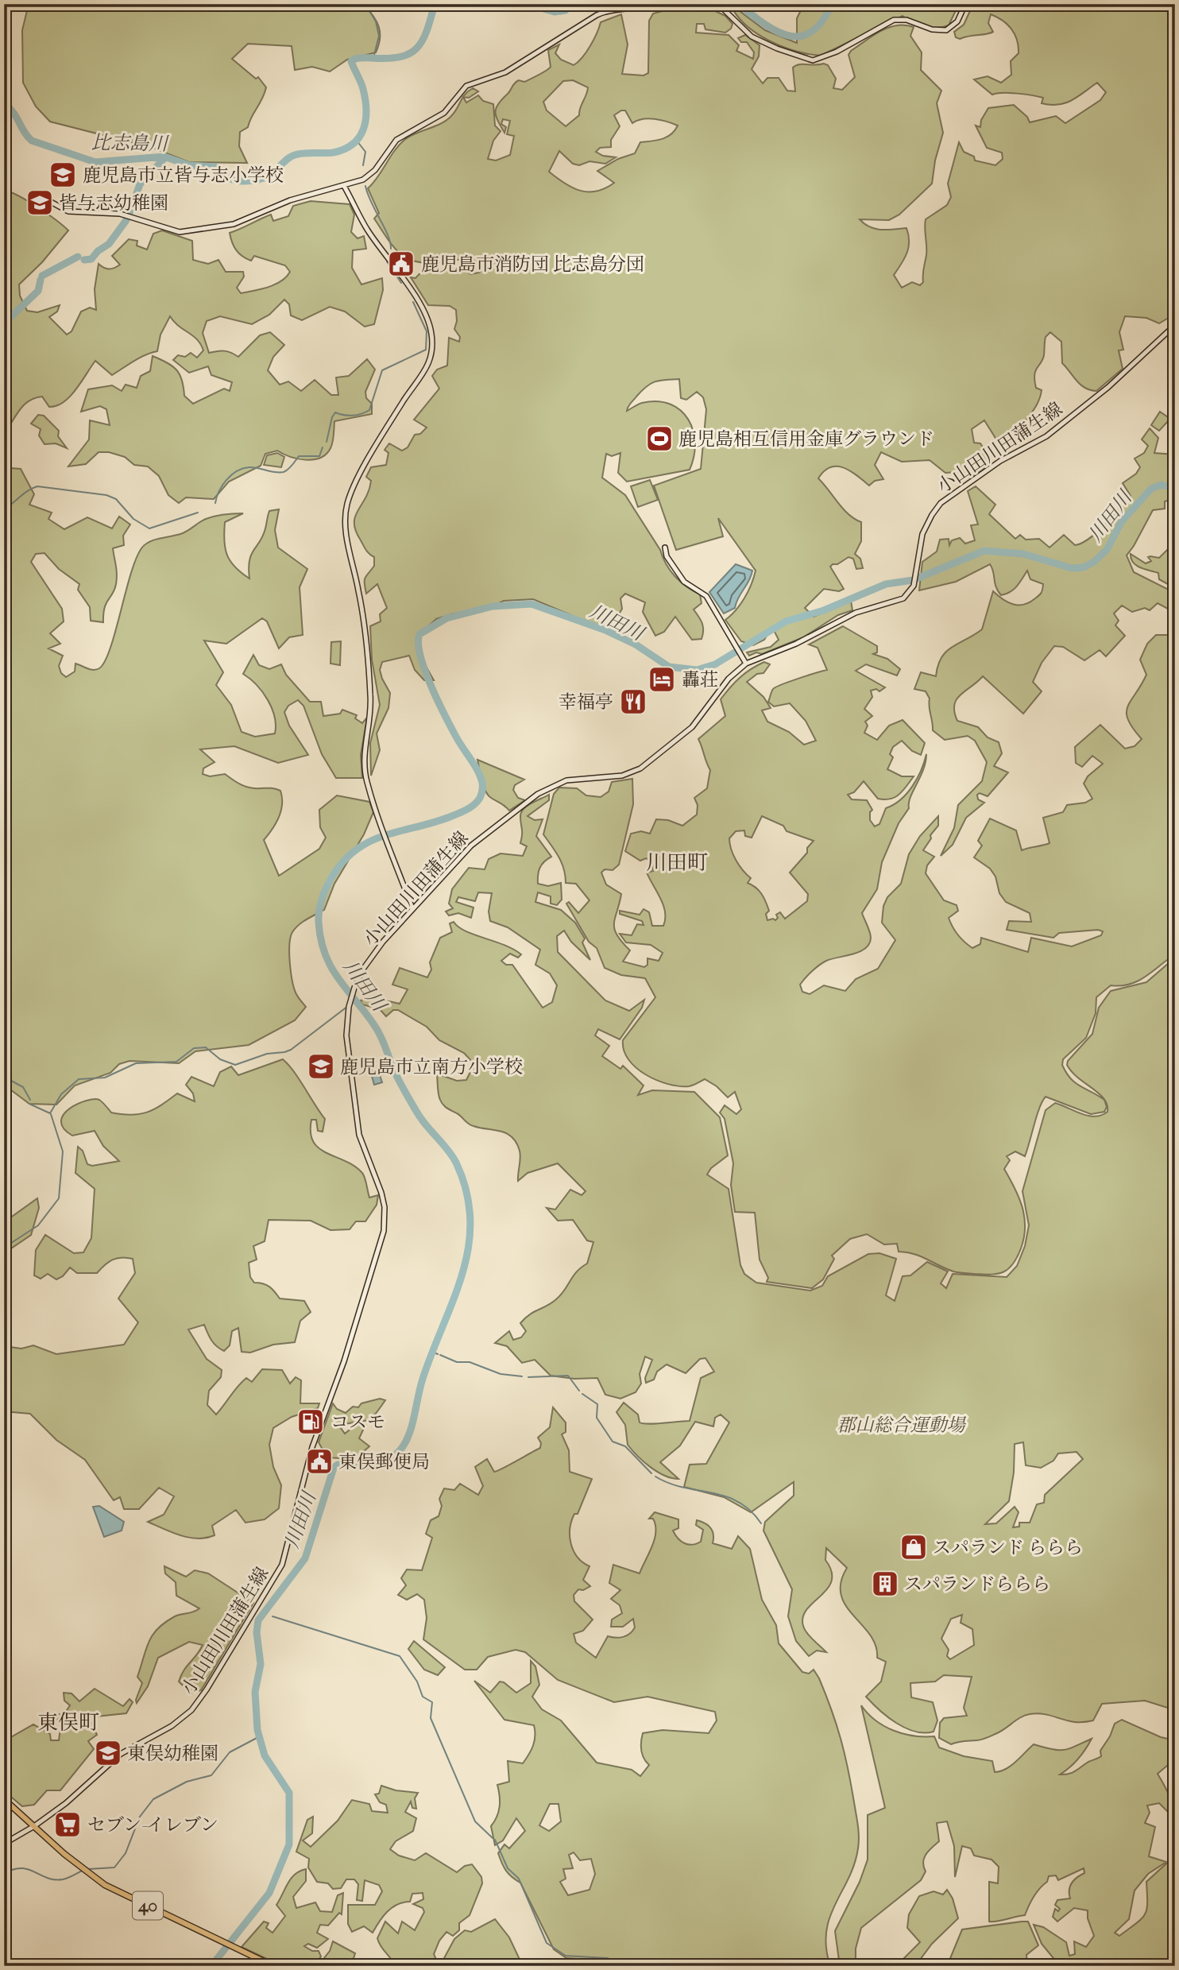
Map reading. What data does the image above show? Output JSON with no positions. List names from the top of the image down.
{
  "streets": {
    "main road": ["小山田川田蒲生線", "40"]
  },
  "crossings": [
    ["小山田川田蒲生線", "40"]
  ],
  "districts": ["川田町", "東俣町"],
  "water": ["比志島川", "川田川"],
  "parks": ["郡山総合運動場"],
  "places": {
    "school or university": [
      "鹿児島市立皆与志小学校",
      "皆与志幼稚園",
      "鹿児島市立南方小学校",
      "東俣幼稚園"
    ],
    "public building": ["鹿児島市消防団 比志島分団", "東俣郵便局"],
    "sports": ["鹿児島相互信用金庫グラウンド"],
    "hotel": ["轟荘"],
    "restaurant": ["幸福亭"],
    "fuel station": ["コスモ"],
    "shop": ["スパランド ららら"],
    "building": ["スパランドららら"],
    "supermarket": ["セブン-イレブン"]
  }
}
